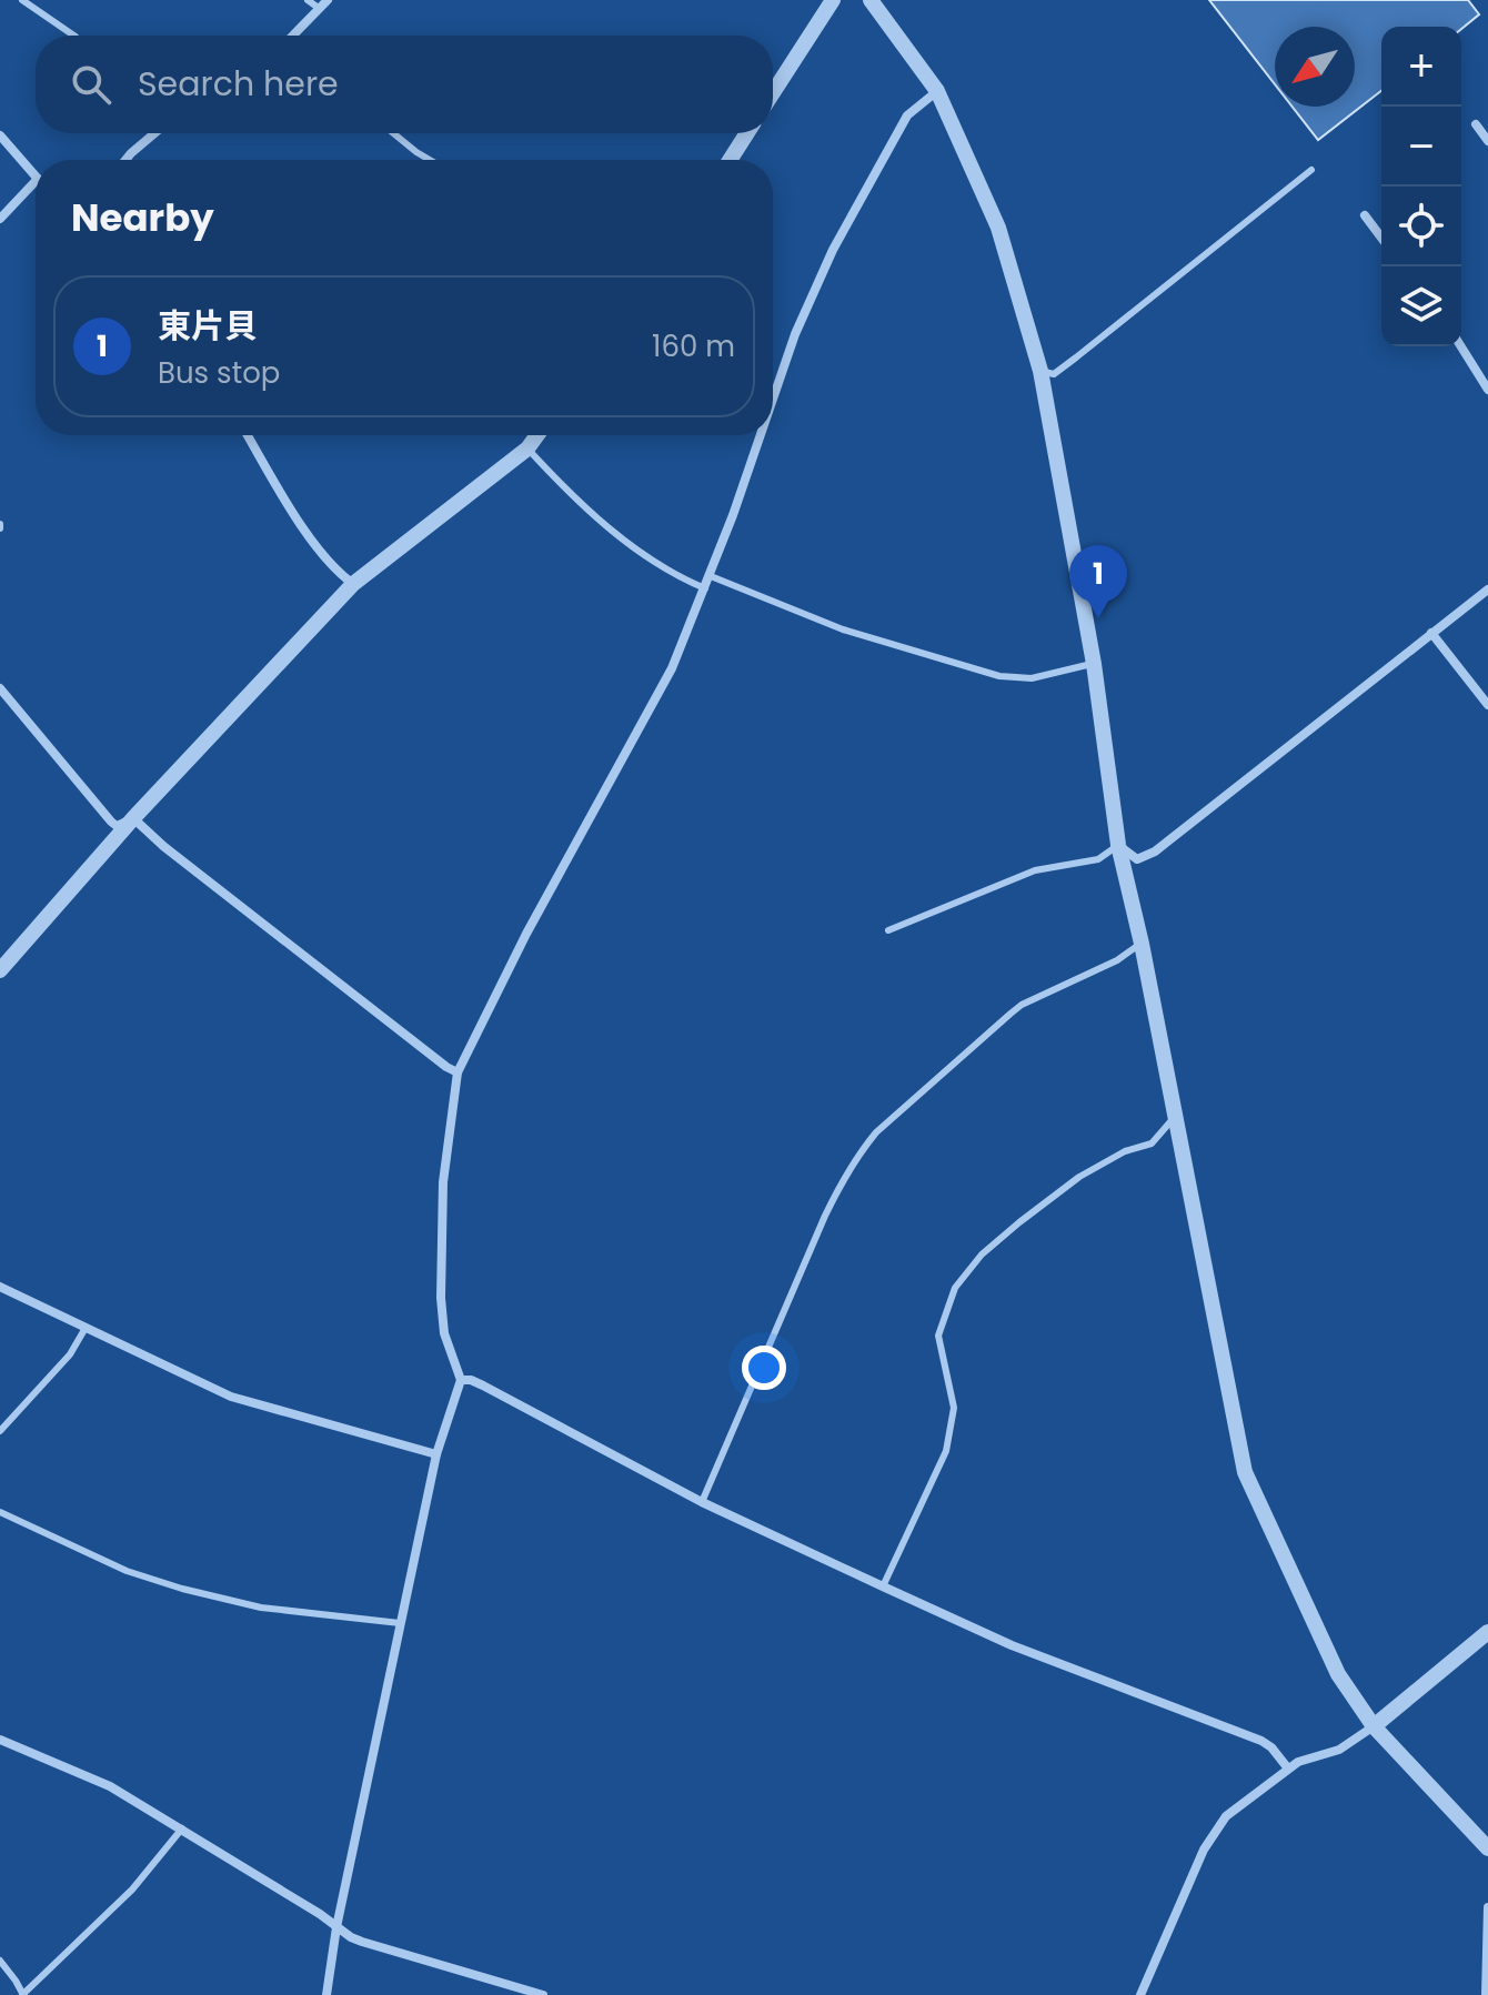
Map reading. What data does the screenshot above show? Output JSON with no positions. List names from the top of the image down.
{
  "north": "bottom left",
  "page": {
    "map_buttons": ["+", "−"],
    "search": "Search here",
    "heading": "Nearby",
    "list": [
      {
        "mark": "1",
        "name": "東片貝",
        "note": "Bus stop",
        "value": "160 m"
      }
    ],
    "pins": "1"
  }
}
